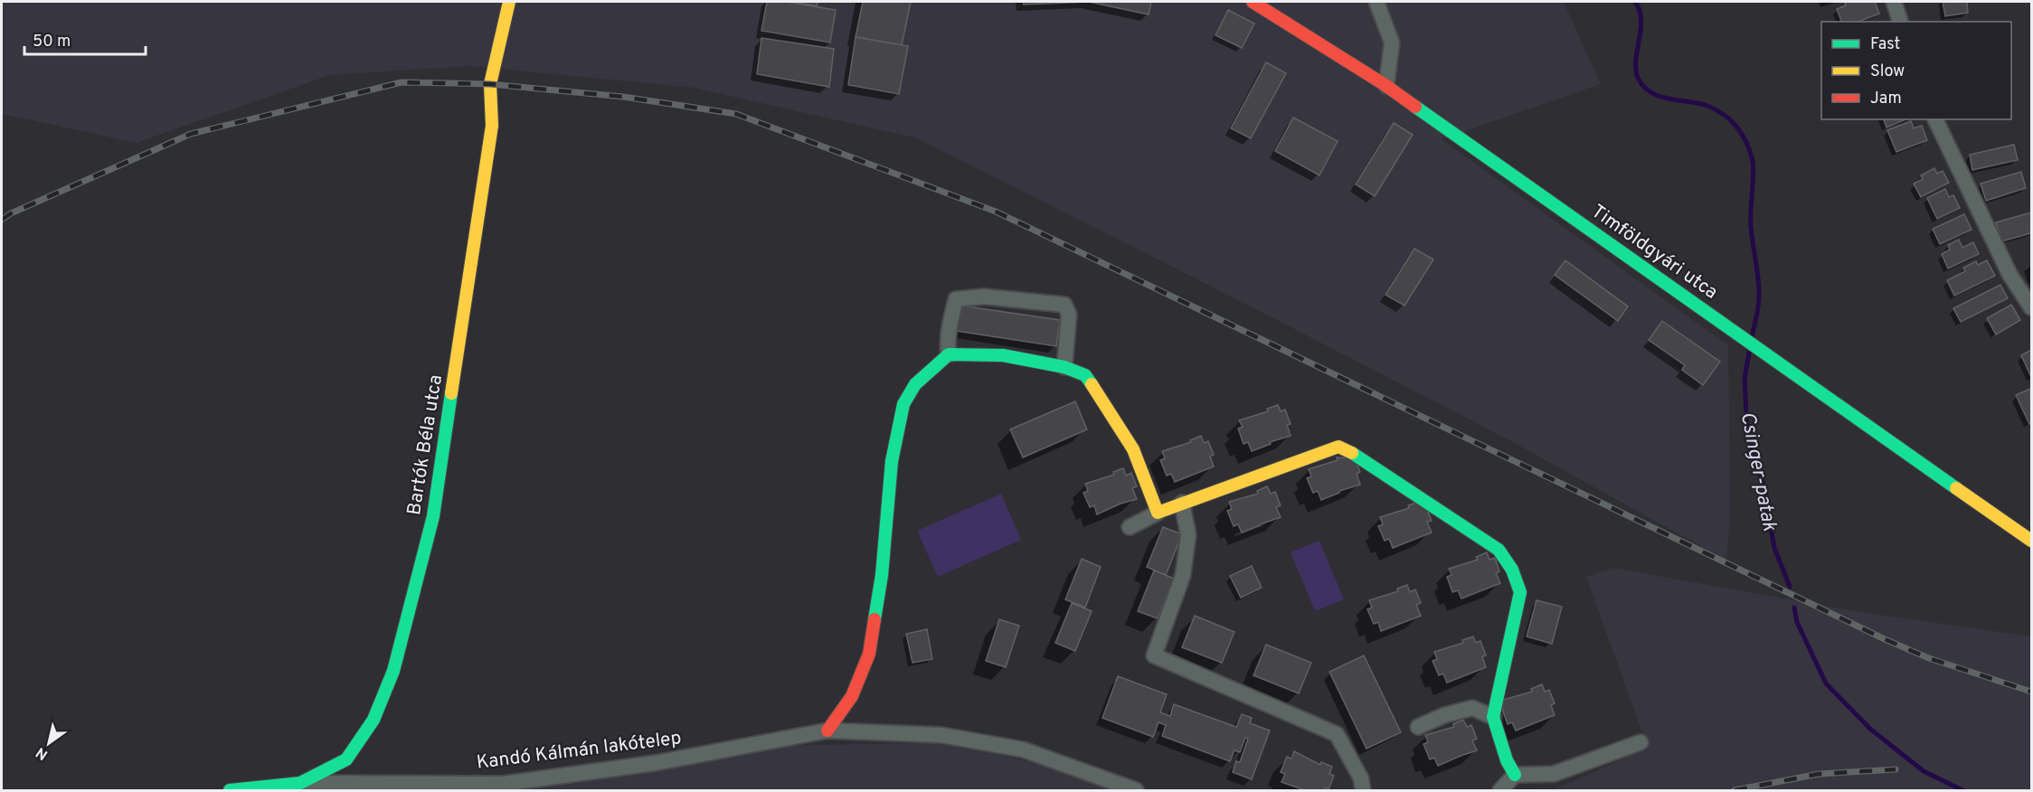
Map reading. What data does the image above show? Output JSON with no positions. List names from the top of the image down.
{
  "streets": {
    "street": ["Timföldgyári utca", "Bartók Béla utca", "Kandó Kálmán lakótelep"]
  },
  "crossings": [
    ["Bartók Béla utca", "Kandó Kálmán lakótelep"]
  ],
  "water": ["Csinger-patak"],
  "legend": ["Fast", "Slow", "Jam"],
  "scale_bar": "50 m",
  "north": "bottom left"
}
